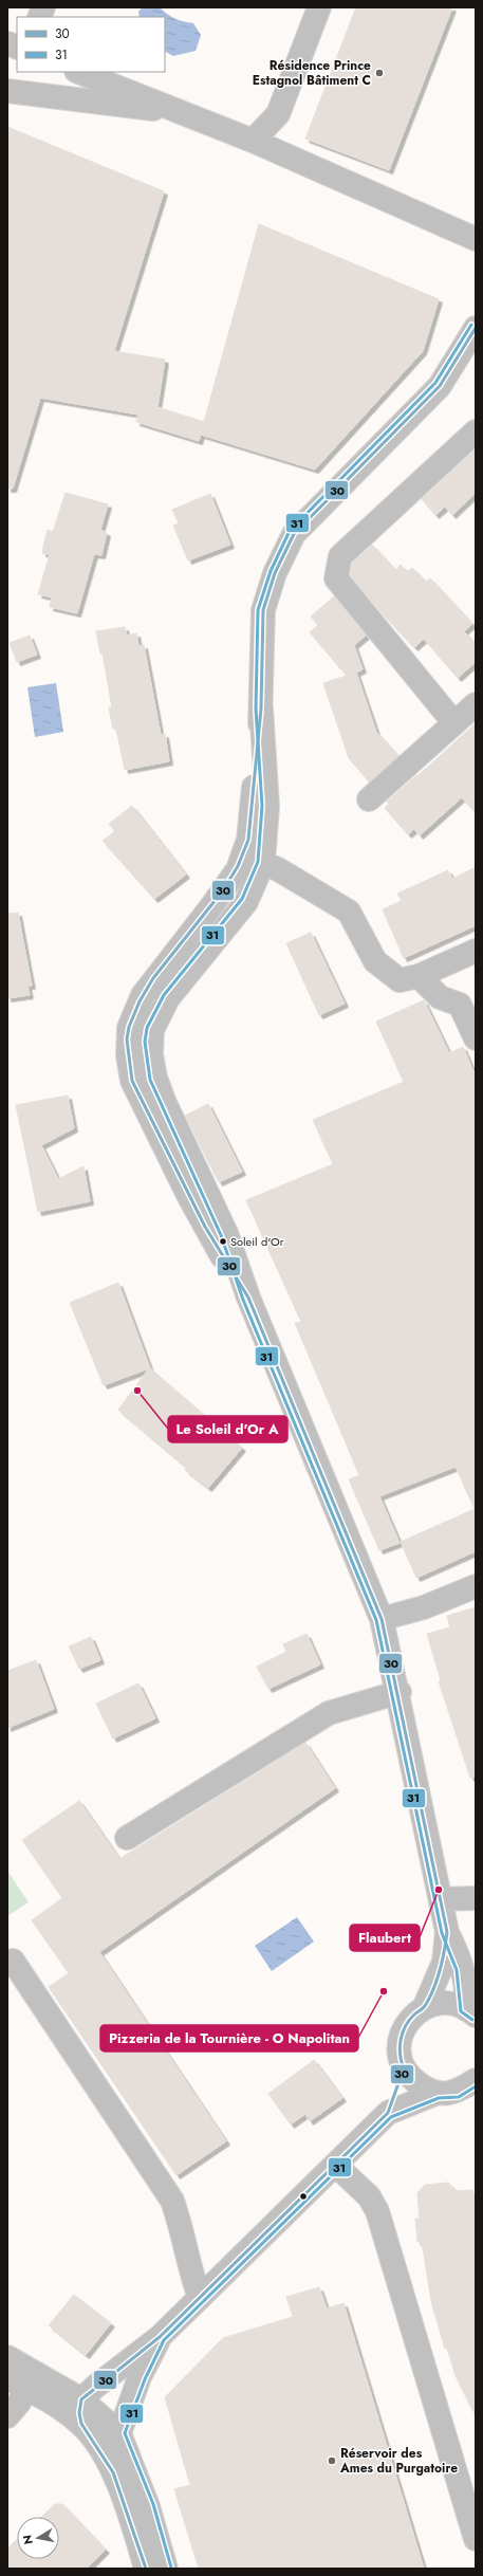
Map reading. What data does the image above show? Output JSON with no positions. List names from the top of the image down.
{
  "places": [
    "Résidence Prince Estagnol Bâtiment C",
    "Soleil d'Or",
    "Le Soleil d'Or A",
    "Flaubert",
    "Pizzeria de la Tournière - O Napolitan",
    "Réservoir des Ames du Purgatoire"
  ],
  "lines": ["transit line 31", "transit line 30"],
  "legend": ["30", "31"],
  "north": "left"
}
